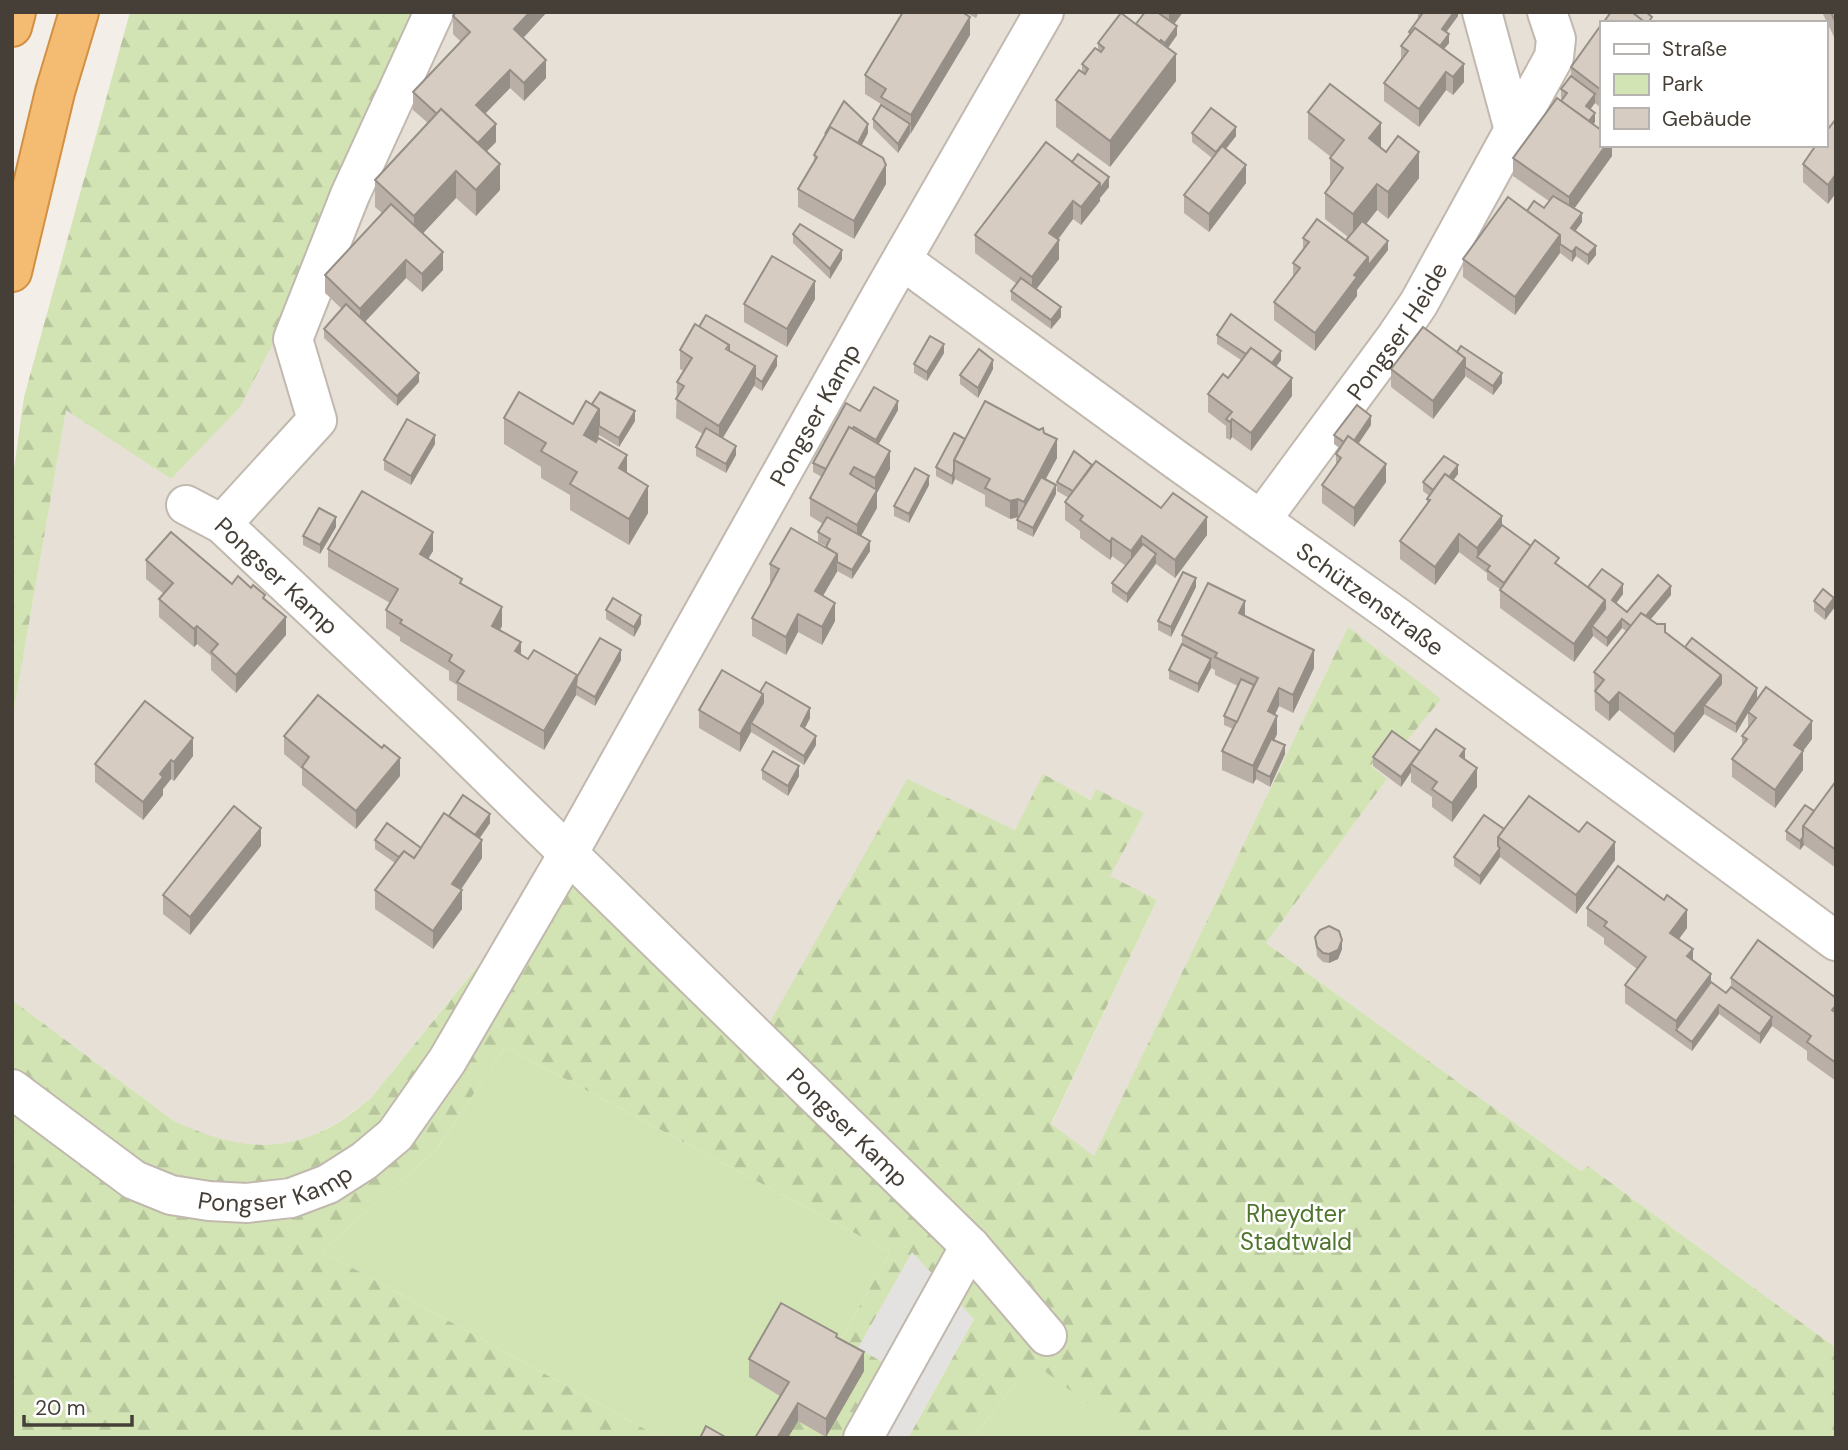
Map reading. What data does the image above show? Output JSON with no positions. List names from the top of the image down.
{
  "streets": {
    "street": ["Pongser Heide", "Pongser Kamp", "Schützenstraße"]
  },
  "crossings": [
    ["Pongser Heide", "Schützenstraße"],
    ["Pongser Kamp", "Schützenstraße"]
  ],
  "parks": ["Rheydter Stadtwald"],
  "legend": ["Straße", "Park", "Gebäude"],
  "scale_bar": "20 m"
}
